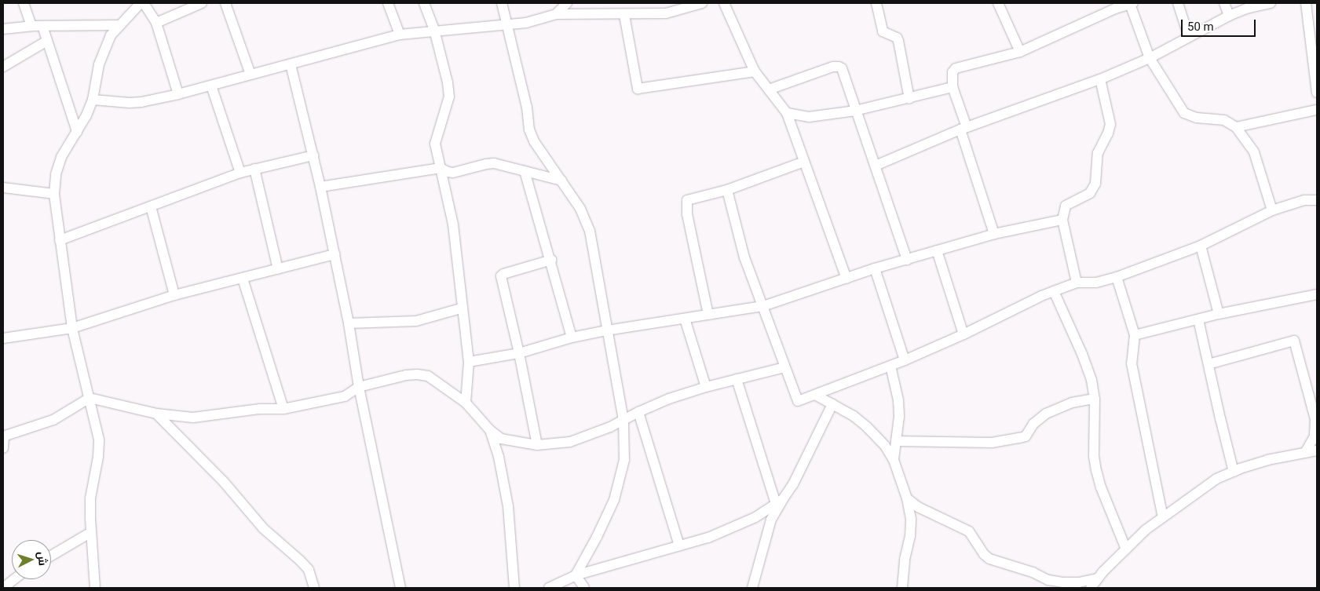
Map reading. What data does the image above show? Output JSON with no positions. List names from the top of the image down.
{
  "scale_bar": "50 m",
  "north": "right"
}
